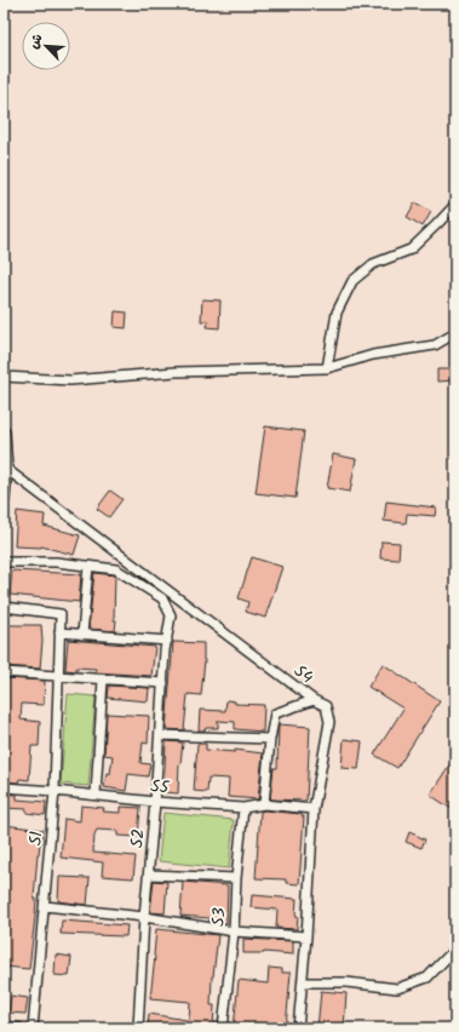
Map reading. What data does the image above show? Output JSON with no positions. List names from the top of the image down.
{
  "streets": {
    "street": [
      "S4",
      "S5",
      "S1",
      "S2",
      "S3"
    ]
  },
  "crossings": [
    ["S4", "S5"],
    ["S5", "S1"],
    ["S5", "S2"],
    ["S5", "S3"]
  ],
  "north": "top left"
}
